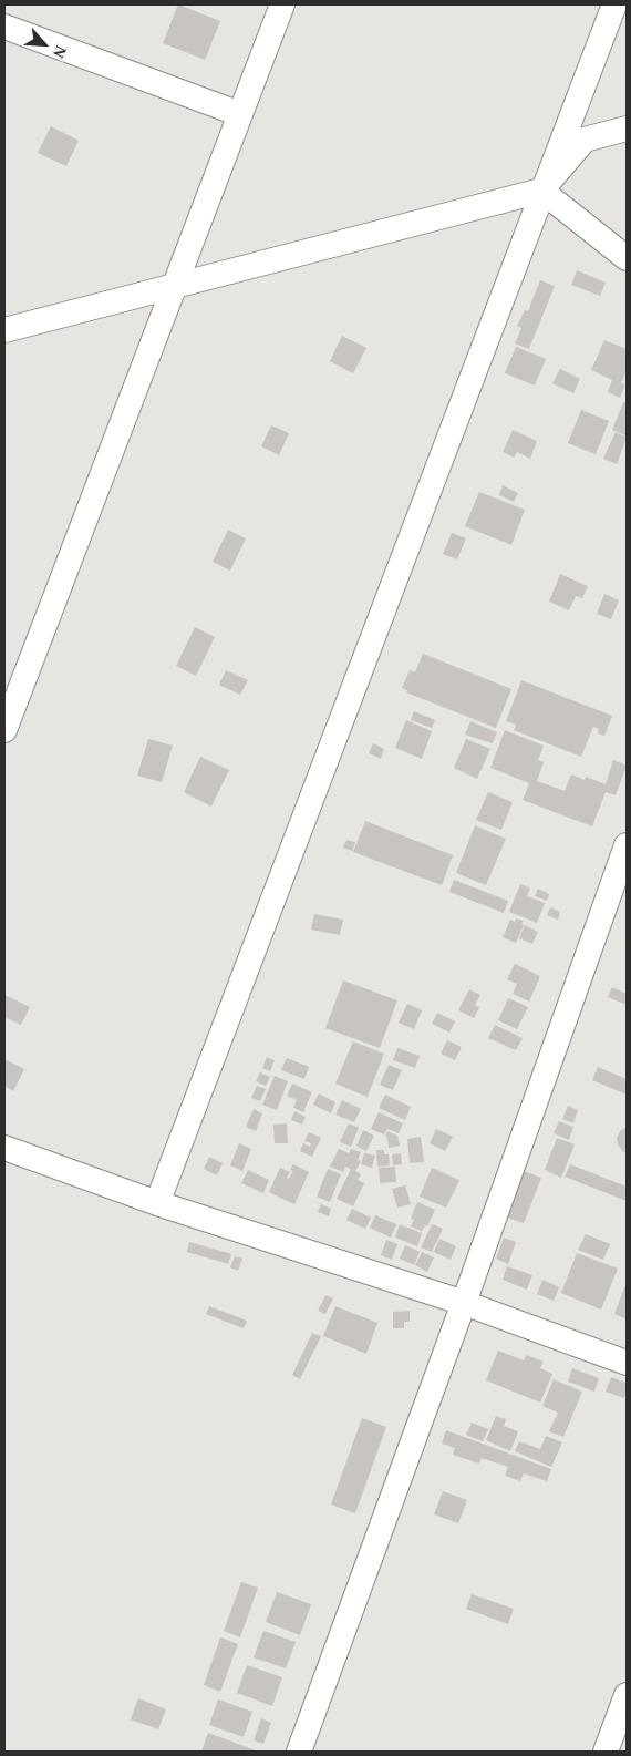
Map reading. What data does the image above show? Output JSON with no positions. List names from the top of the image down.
{
  "north": "bottom right"
}
